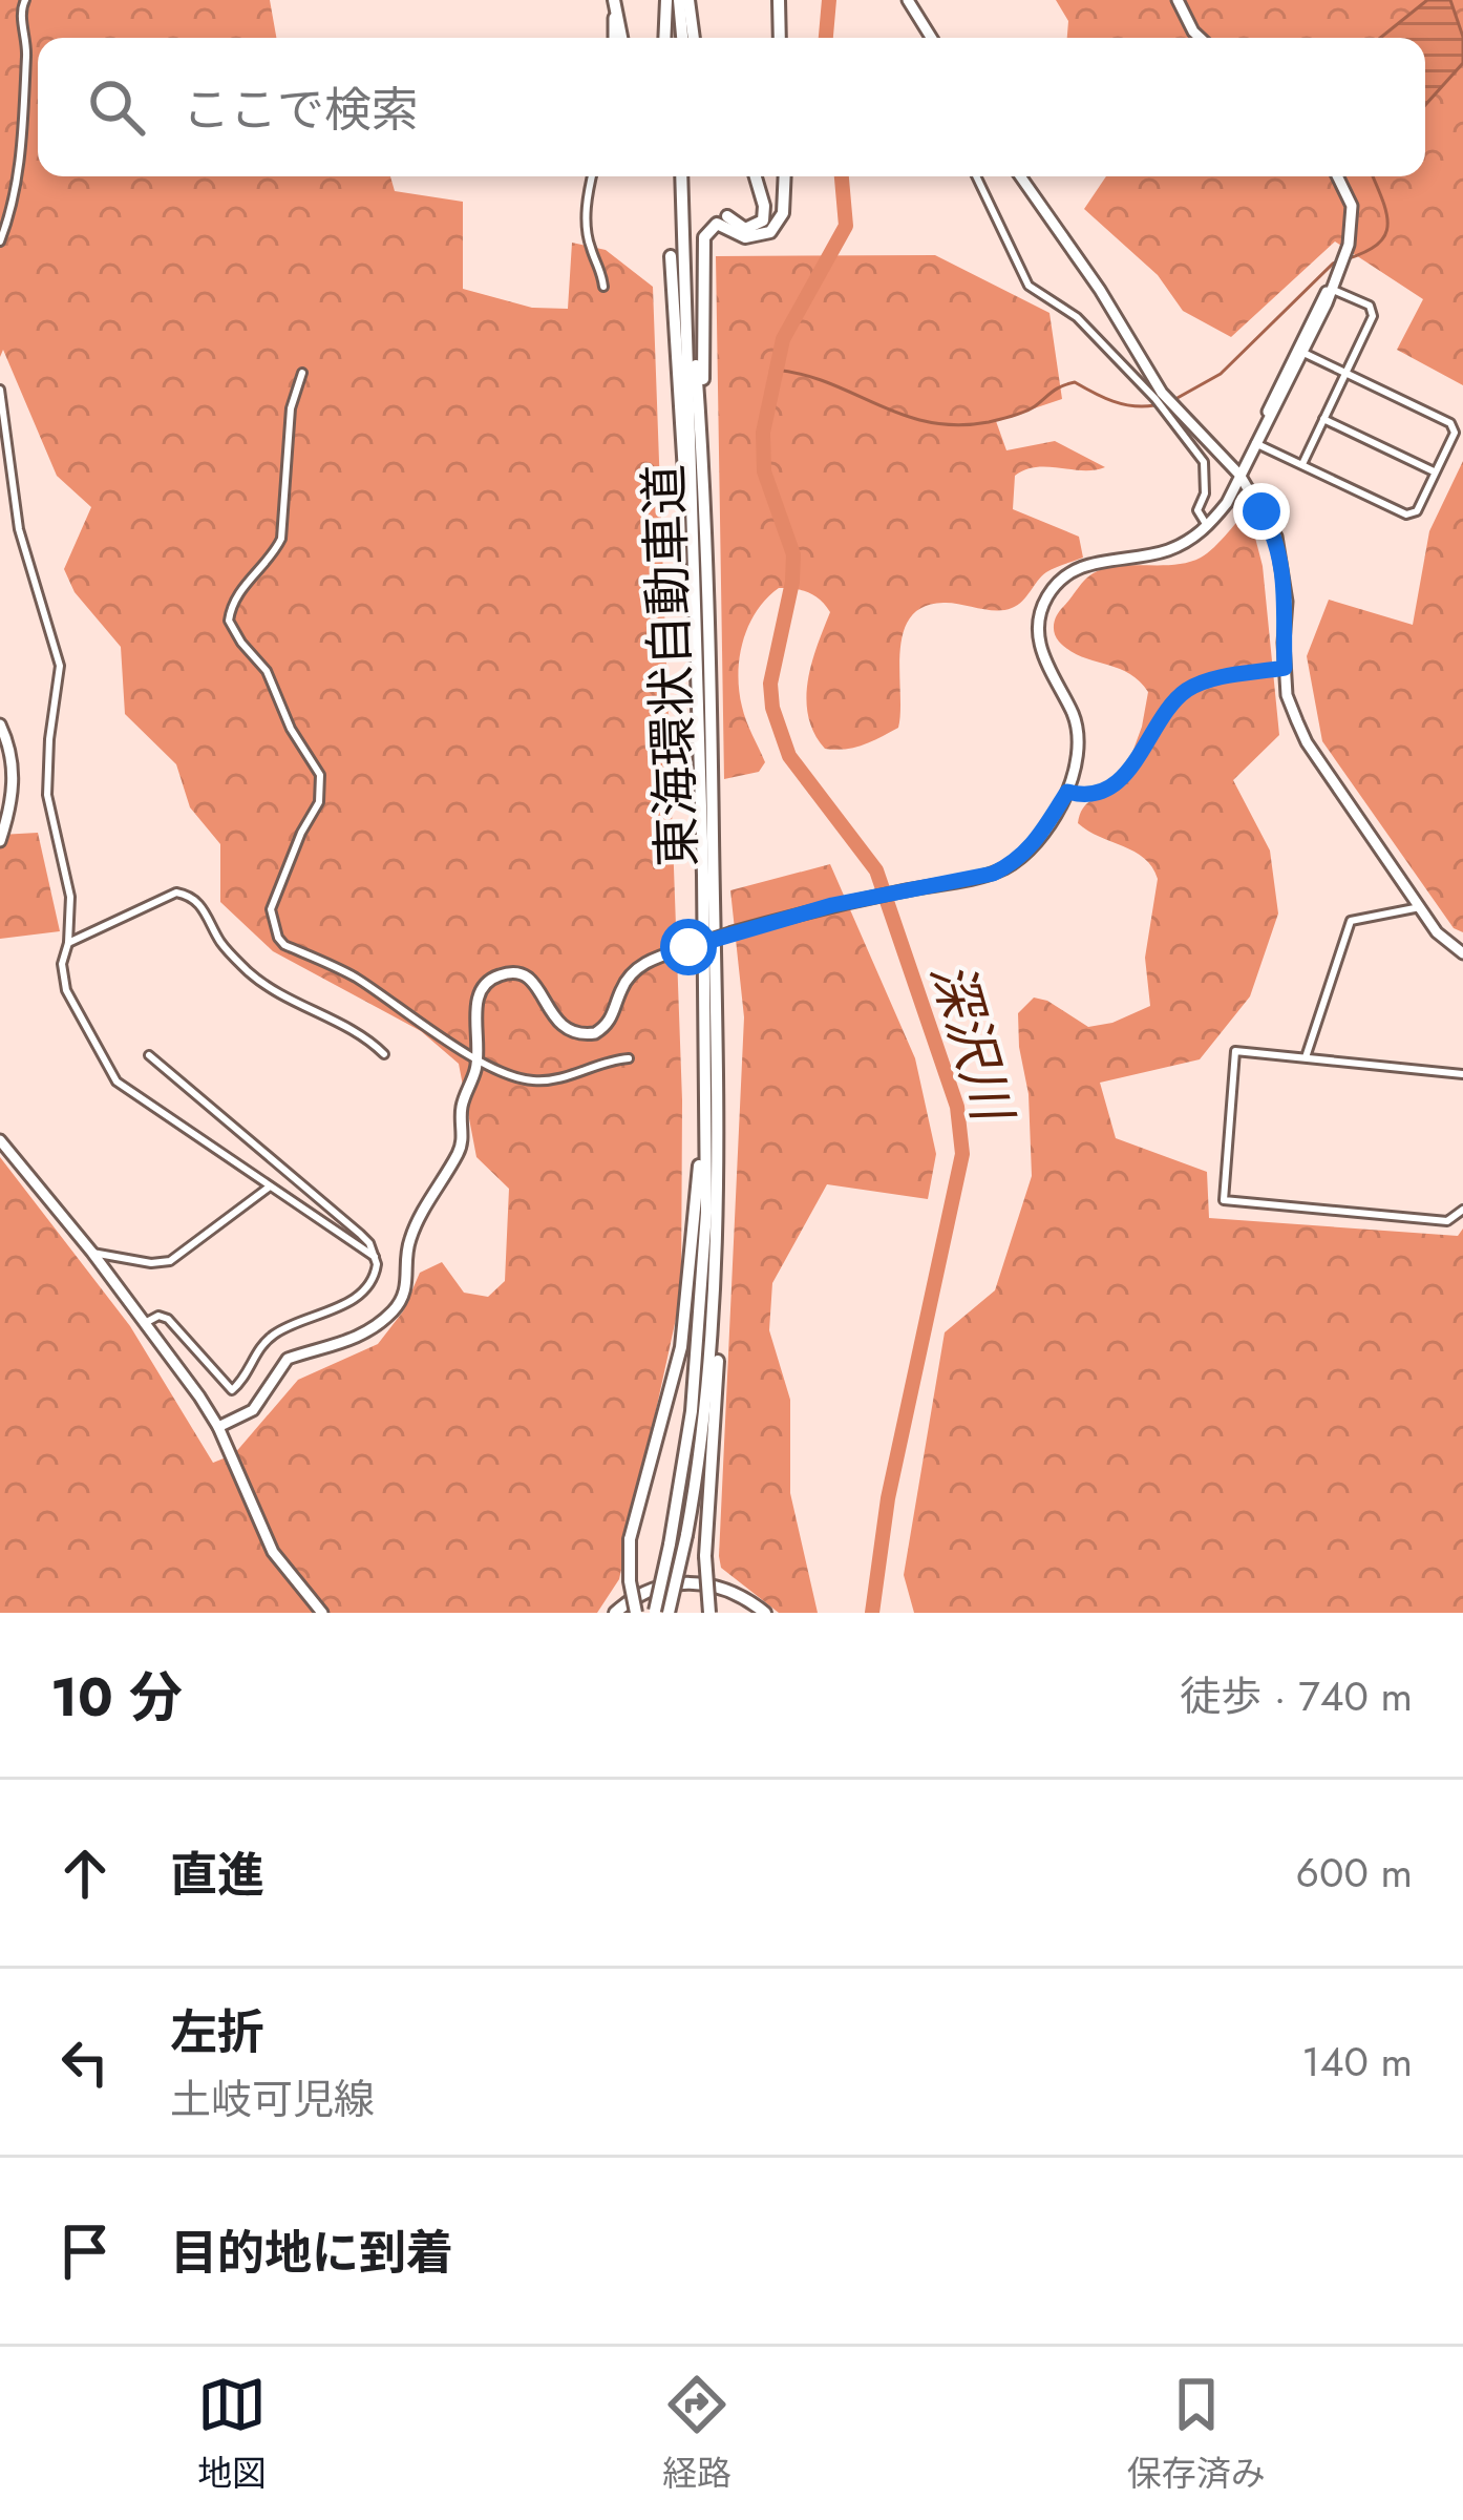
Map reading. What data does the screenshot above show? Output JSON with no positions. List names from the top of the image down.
{
  "streets": {
    "highway": ["東海環状自動車道"]
  },
  "water": ["深沢川"],
  "page": {
    "search": "ここで検索",
    "heading": ["10 分", "徒歩 · 740 m"],
    "list": [
      ["直進", "600 m"],
      ["左折", "土岐可児線", "140 m"],
      "目的地に到着"
    ],
    "nav": ["地図", "経路", "保存済み"]
  }
}
